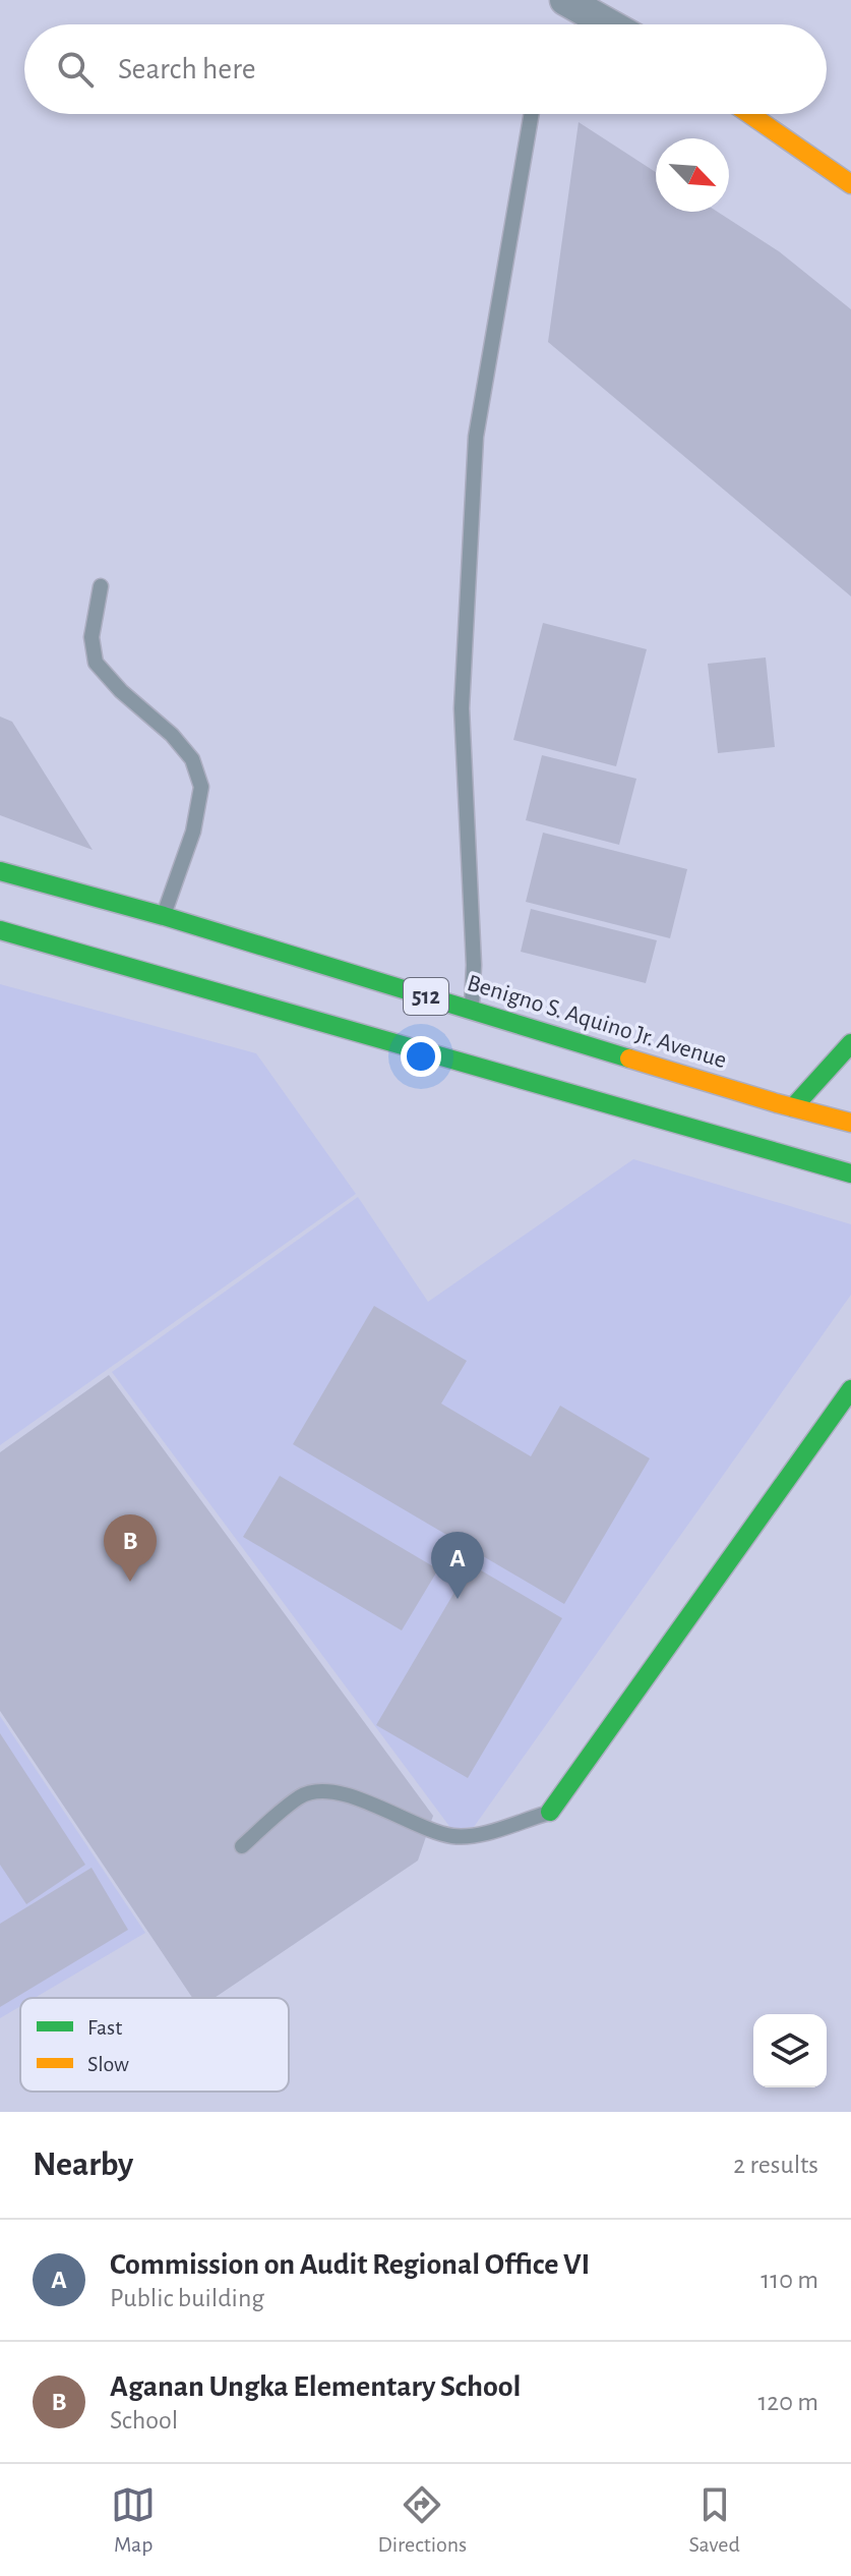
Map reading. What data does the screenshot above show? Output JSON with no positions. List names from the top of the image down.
{
  "streets": {
    "main road": ["512", "Benigno S. Aquino Jr. Avenue"]
  },
  "legend": ["Fast", "Slow"],
  "north": "bottom right",
  "page": {
    "search": "Search here",
    "pins": ["B", "A"],
    "heading": ["Nearby", "2 results"],
    "list": [
      {
        "mark": "A",
        "name": "Commission on Audit Regional Office VI",
        "note": "Public building",
        "value": "110 m"
      },
      {
        "mark": "B",
        "name": "Aganan Ungka Elementary School",
        "note": "School",
        "value": "120 m"
      }
    ],
    "nav": ["Map", "Directions", "Saved"]
  }
}
